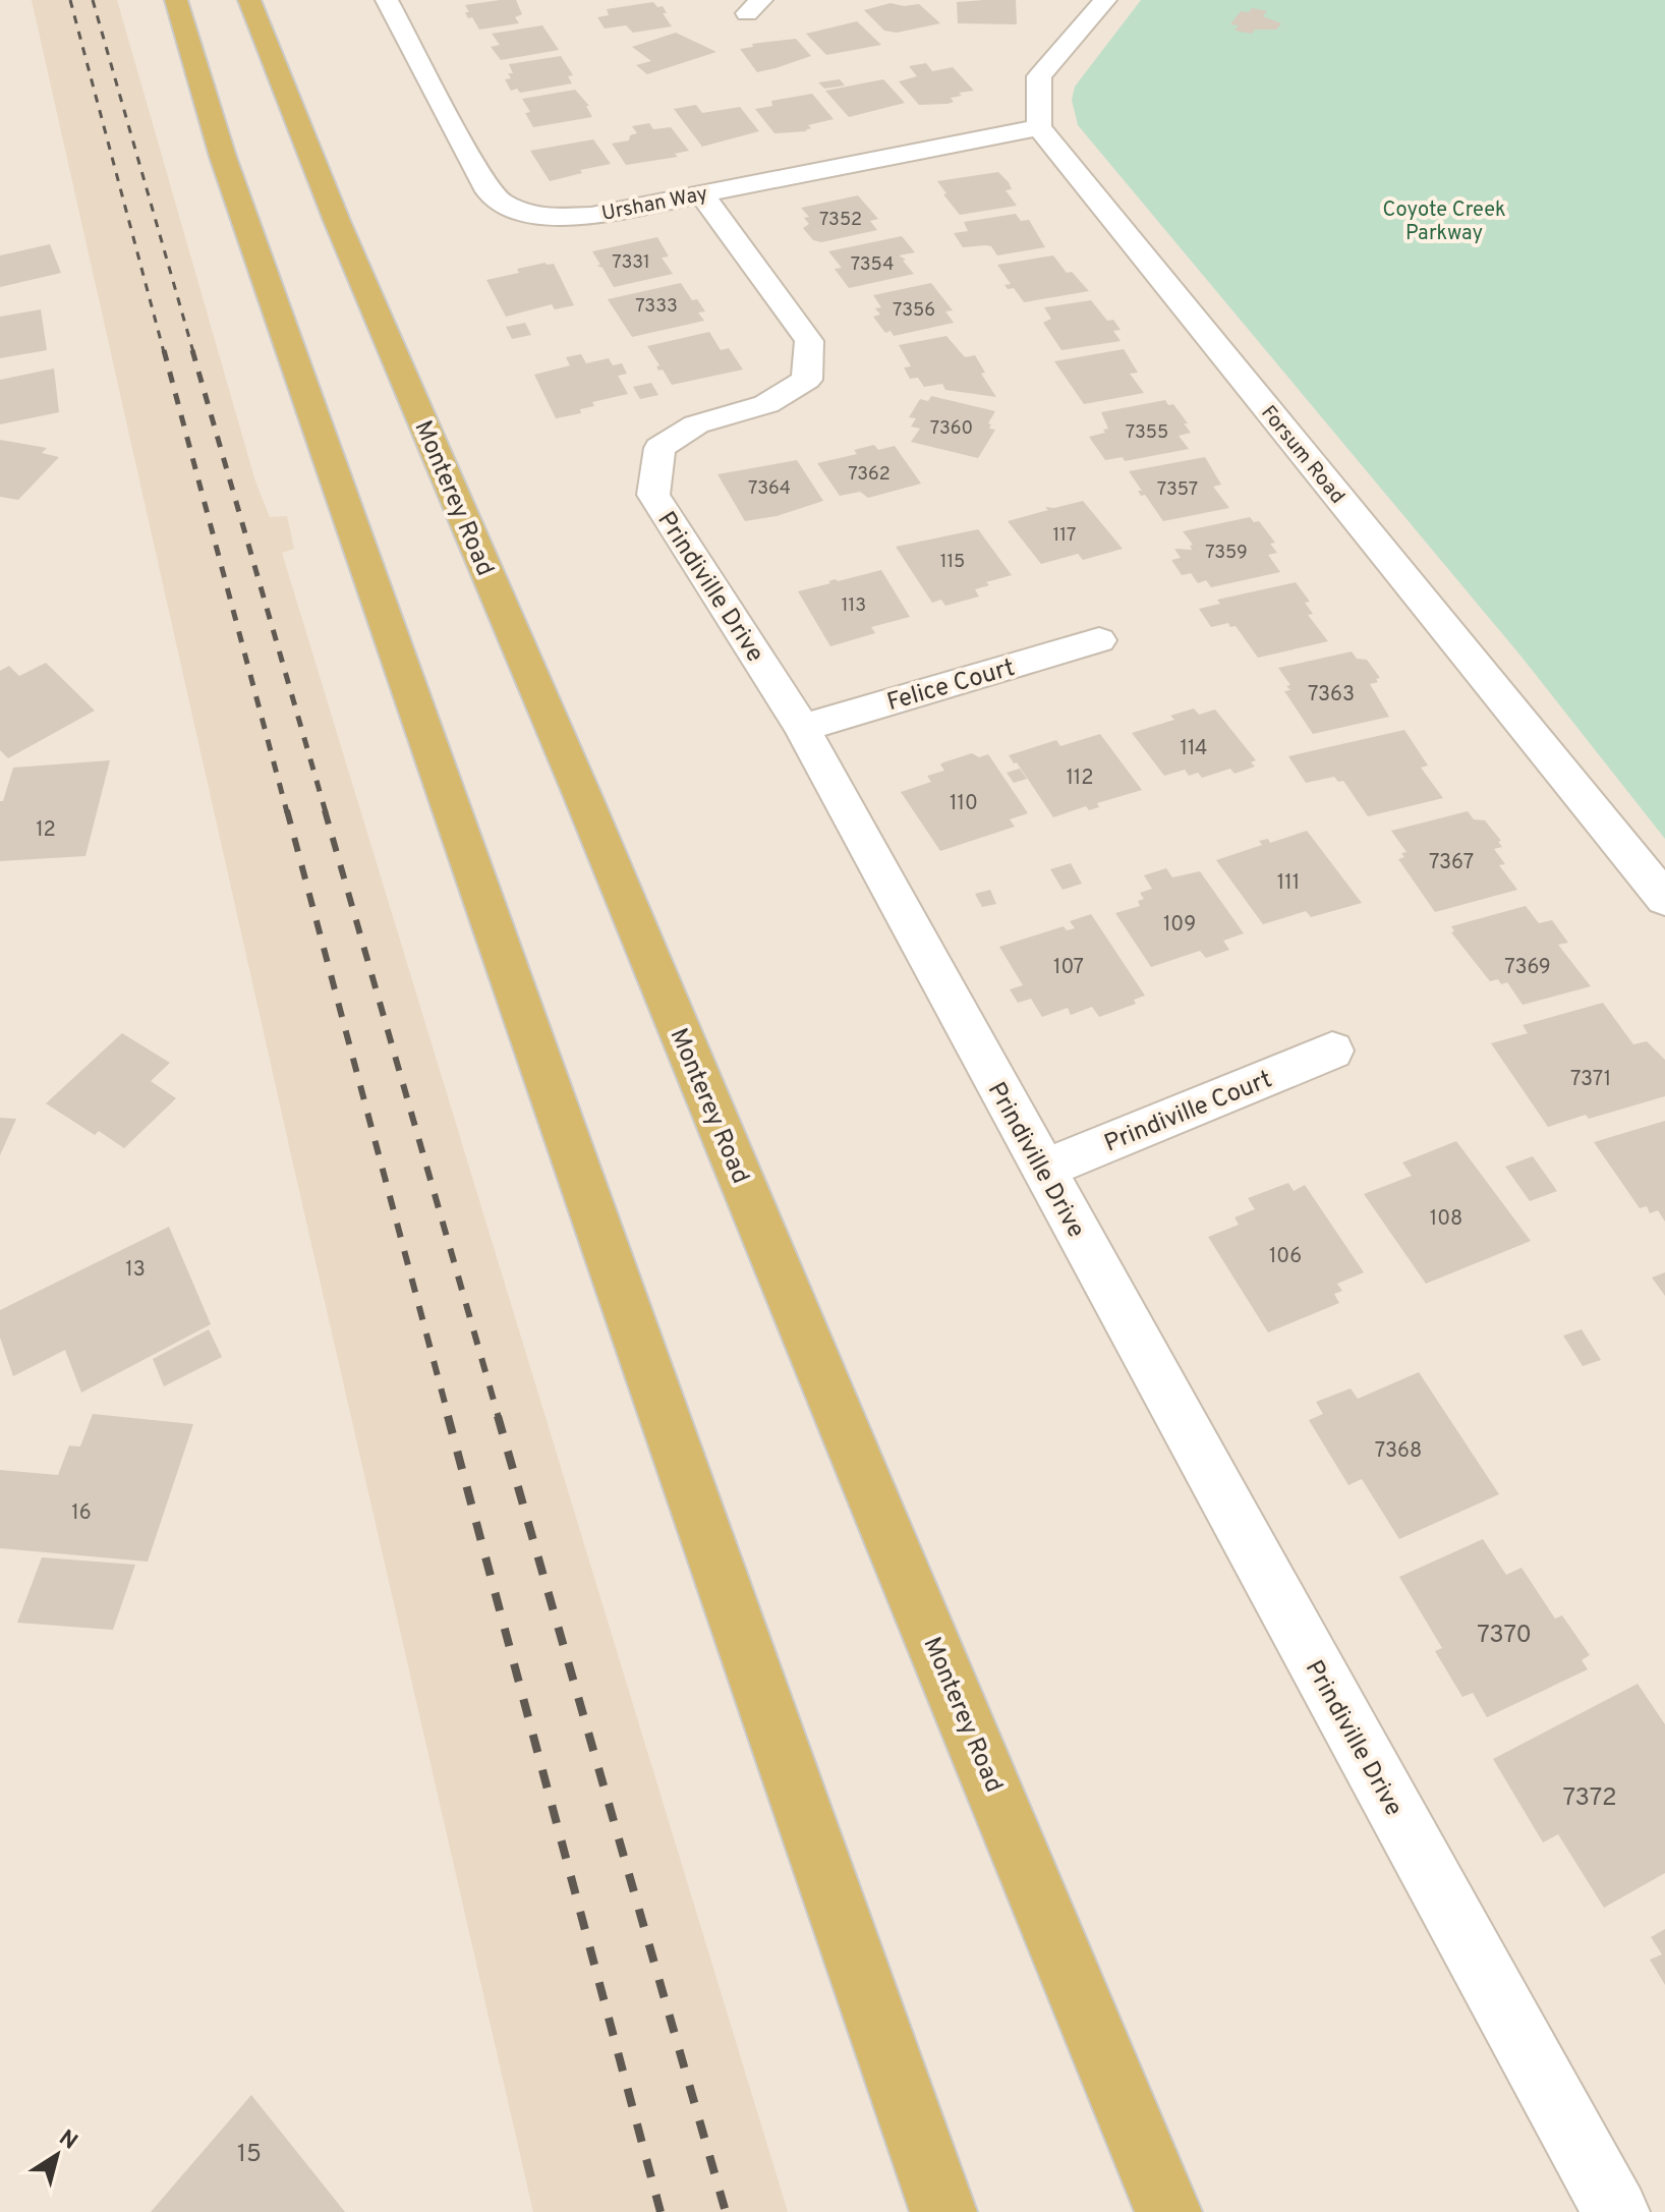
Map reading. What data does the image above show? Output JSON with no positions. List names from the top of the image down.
{
  "streets": {
    "main road": ["Monterey Road"],
    "street": [
      "Urshan Way",
      "Forsum Road",
      "Prindiville Drive",
      "Felice Court",
      "Prindiville Court"
    ]
  },
  "crossings": [
    ["Urshan Way", "Forsum Road"],
    ["Urshan Way", "Prindiville Drive"],
    ["Prindiville Drive", "Felice Court"],
    ["Prindiville Drive", "Prindiville Court"]
  ],
  "parks": ["Coyote Creek Parkway"],
  "house_numbers": [
    "7352",
    "7331",
    "7354",
    "7333",
    "7356",
    "7360",
    "7355",
    "7362",
    "7364",
    "7357",
    "117",
    "7359",
    "115",
    "113",
    "7363",
    "114",
    "112",
    "110",
    "12",
    "7367",
    "111",
    "109",
    "107",
    "7369",
    "7371",
    "108",
    "106",
    "13",
    "7368",
    "16",
    "7370",
    "7372",
    "15"
  ],
  "north": "top right"
}
